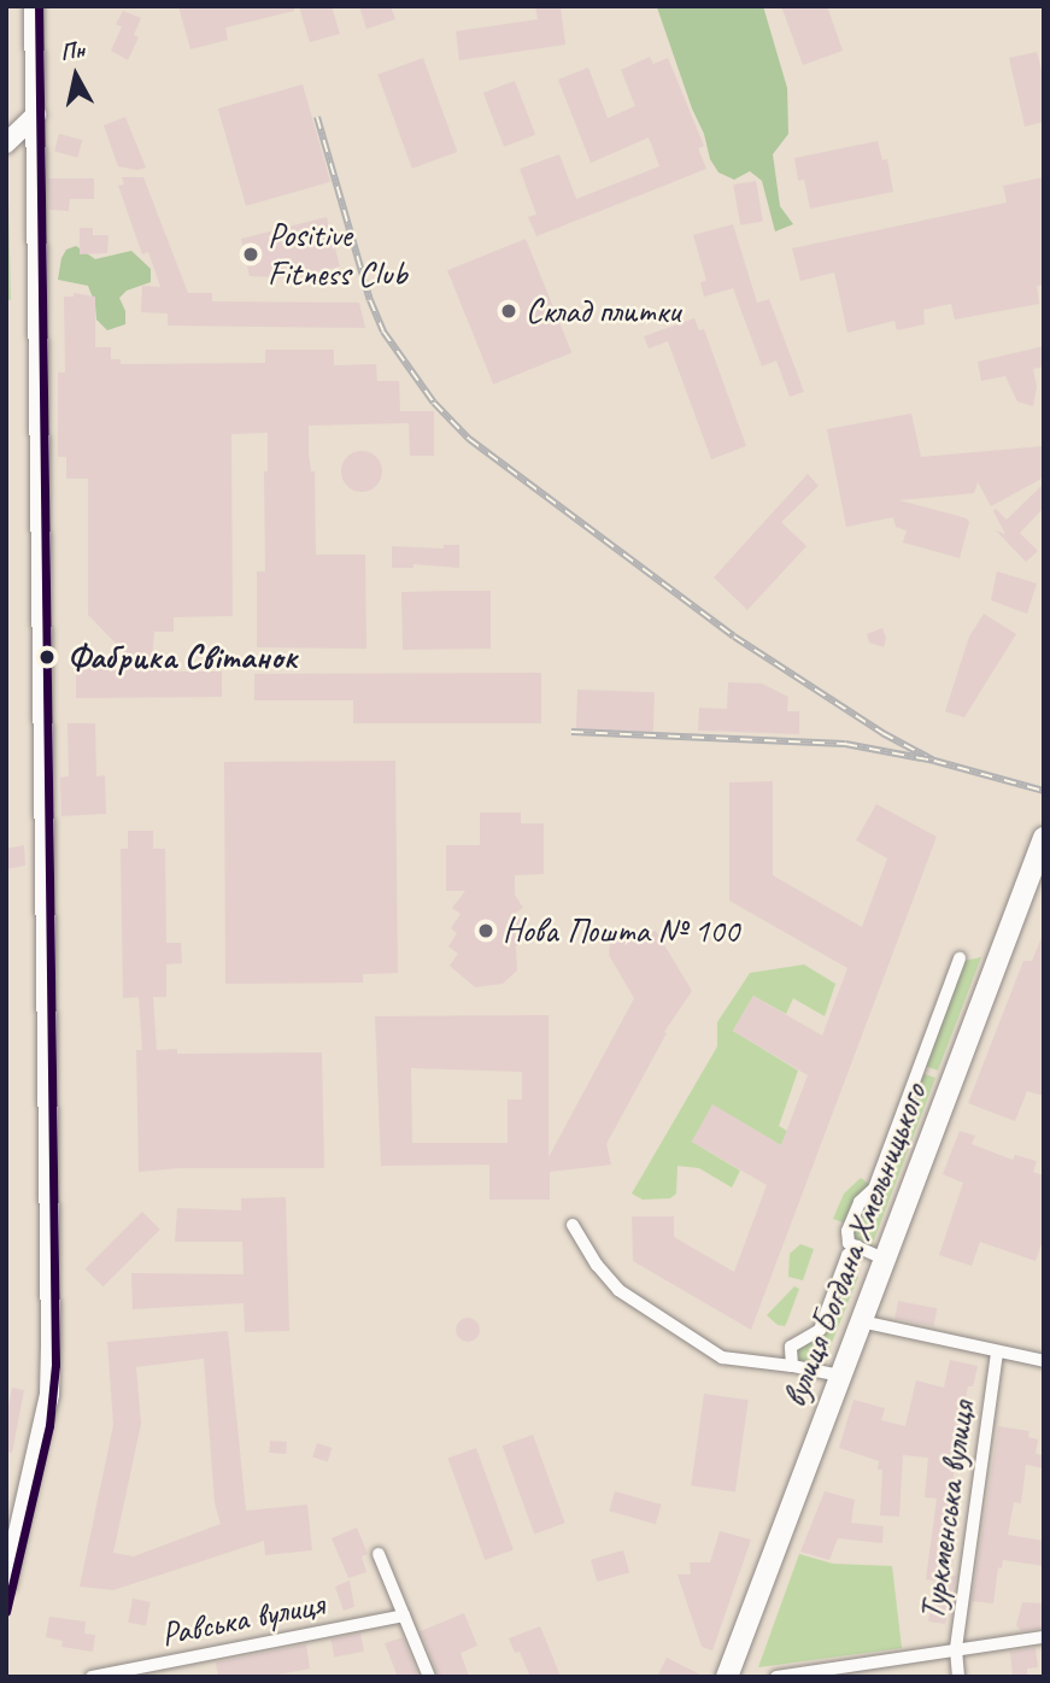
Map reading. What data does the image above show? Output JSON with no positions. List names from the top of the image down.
{
  "streets": {
    "main road": ["вулиця Богдана Хмельницького"],
    "street": ["Туркменська вулиця", "Равська вулиця"]
  },
  "places": [
    "Positive Fitness Club",
    "Склад плитки",
    "Фабрика Світанок",
    "Нова Пошта № 100"
  ],
  "north": "top"
}
